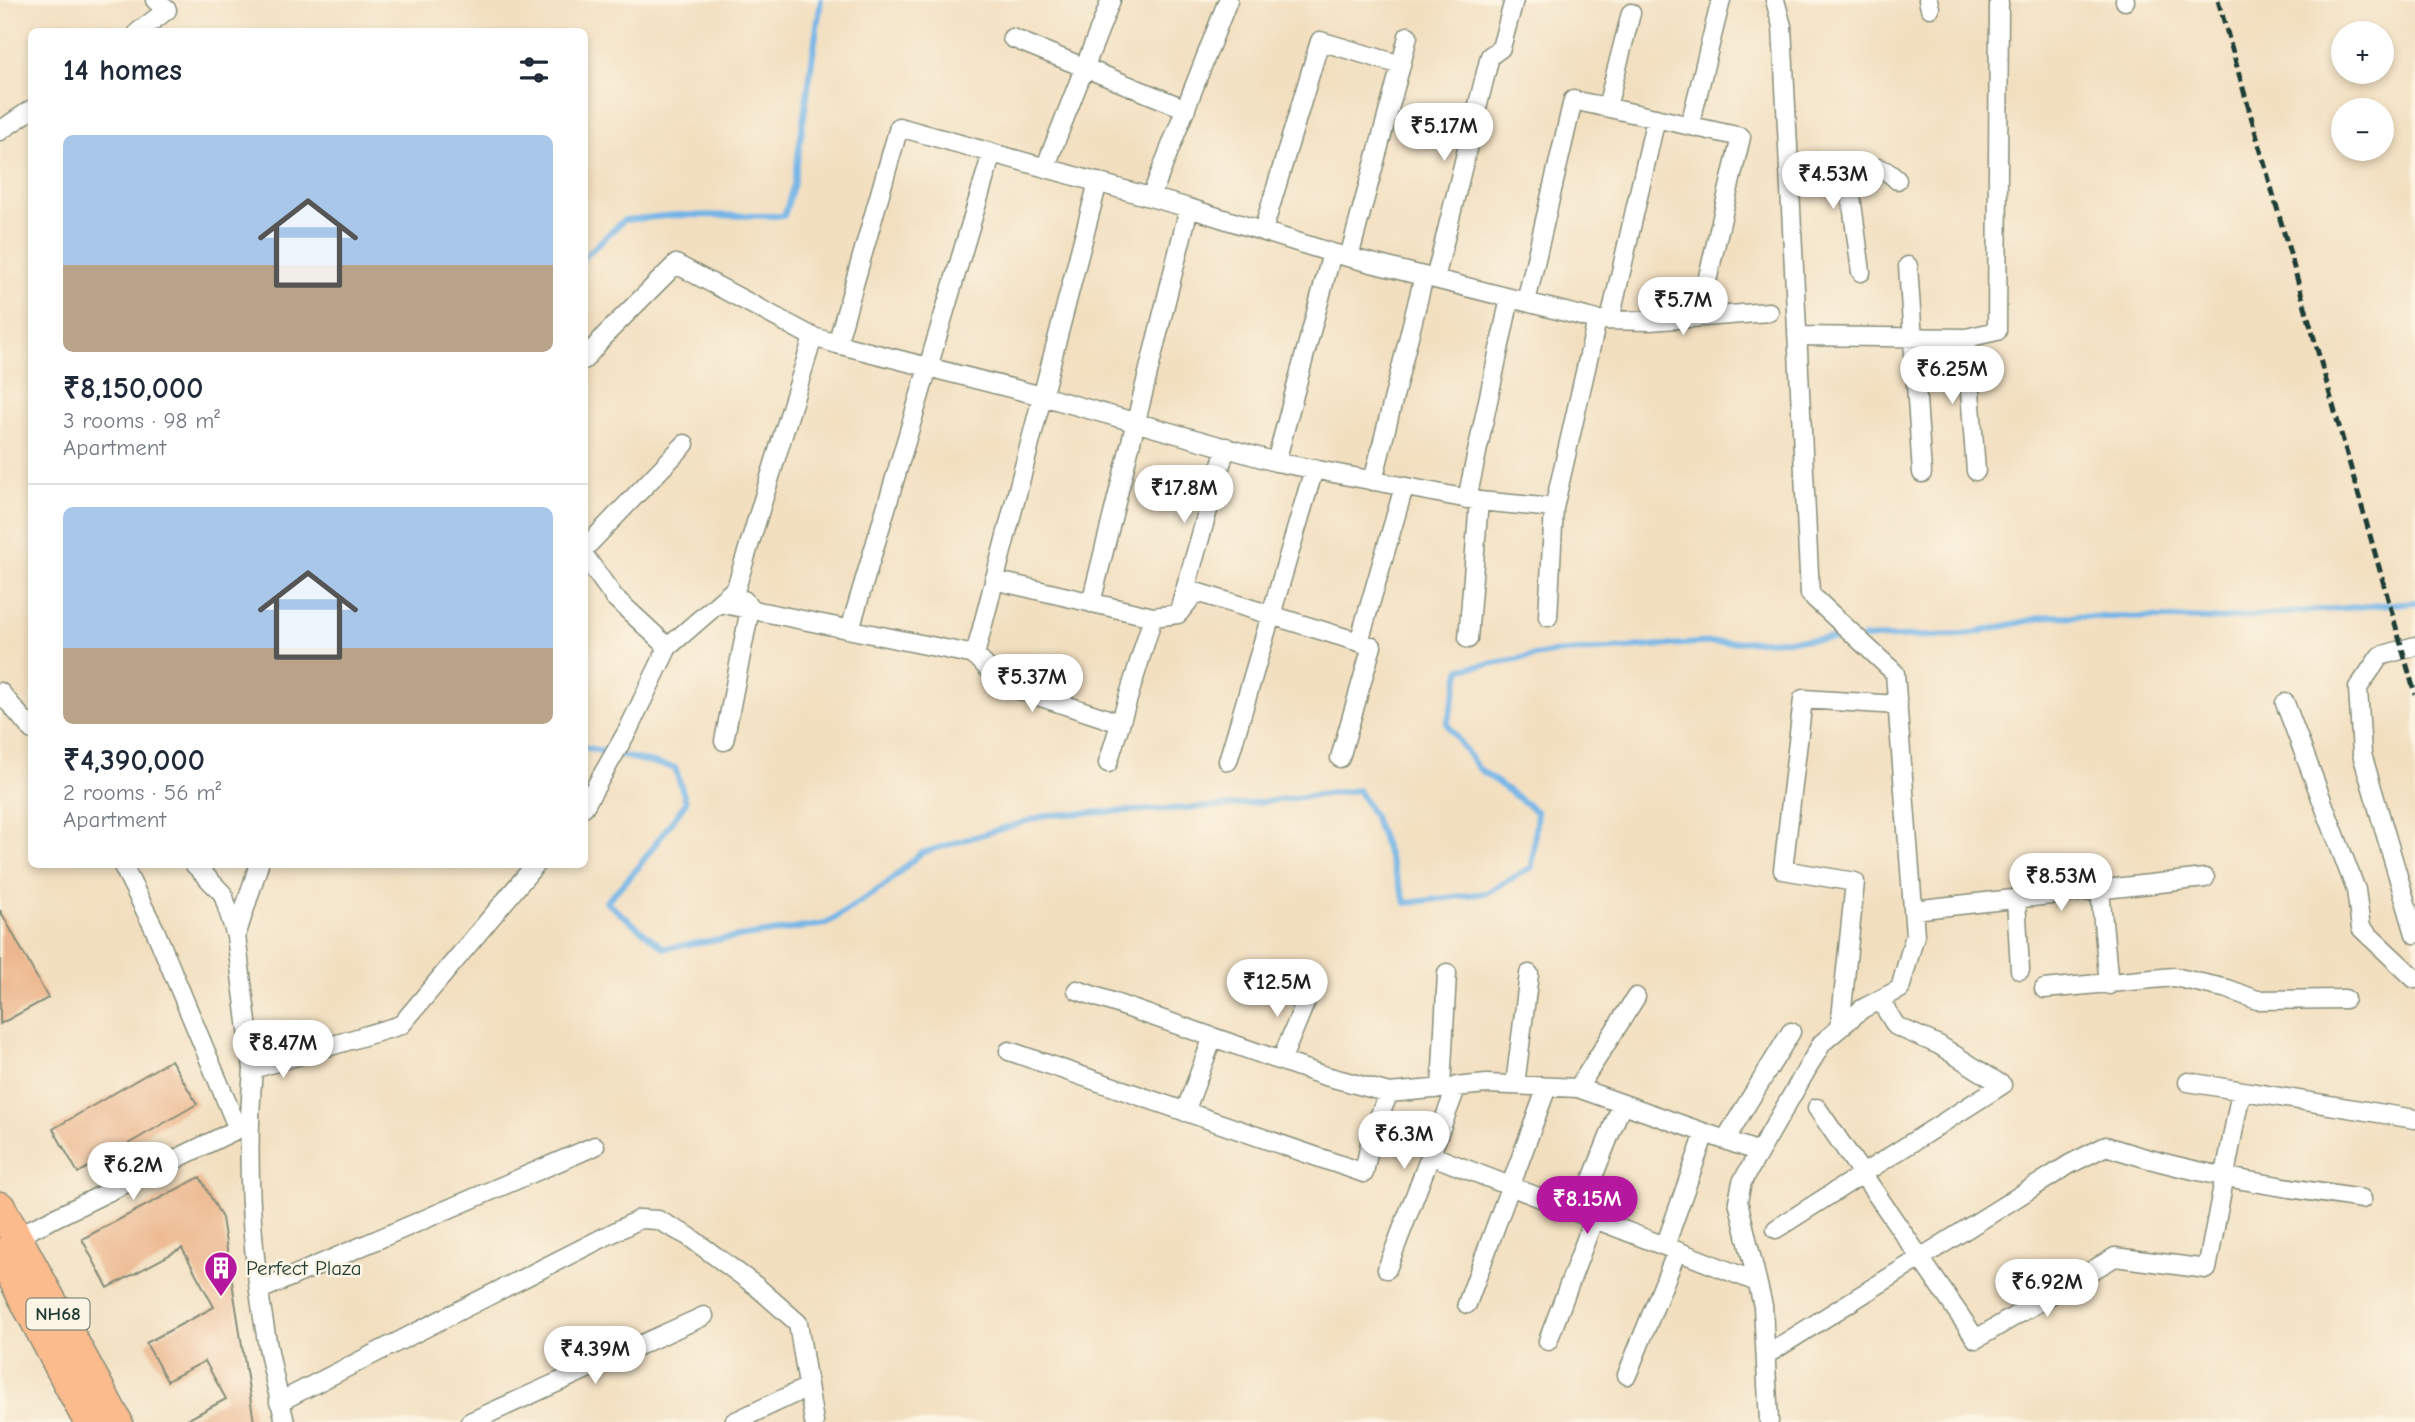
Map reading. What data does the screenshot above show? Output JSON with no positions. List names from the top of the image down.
{
  "streets": {
    "highway": ["NH68"]
  },
  "places": {
    "building": ["Perfect Plaza"]
  },
  "page": {
    "map_buttons": ["+", "−"],
    "heading": "14 homes",
    "price": [
      "₹5.17M",
      "₹4.53M",
      "₹5.7M",
      "₹6.25M",
      "₹17.8M",
      "₹5.37M",
      "₹8.53M",
      "₹12.5M",
      "₹8.47M",
      "₹6.3M",
      "₹6.2M",
      "₹8.15M",
      "₹6.92M",
      "₹4.39M"
    ],
    "list": [
      {
        "name": "₹8,150,000",
        "note": "3 rooms · 98 m² · Apartment"
      },
      {
        "name": "₹4,390,000",
        "note": "2 rooms · 56 m² · Apartment"
      }
    ]
  }
}
